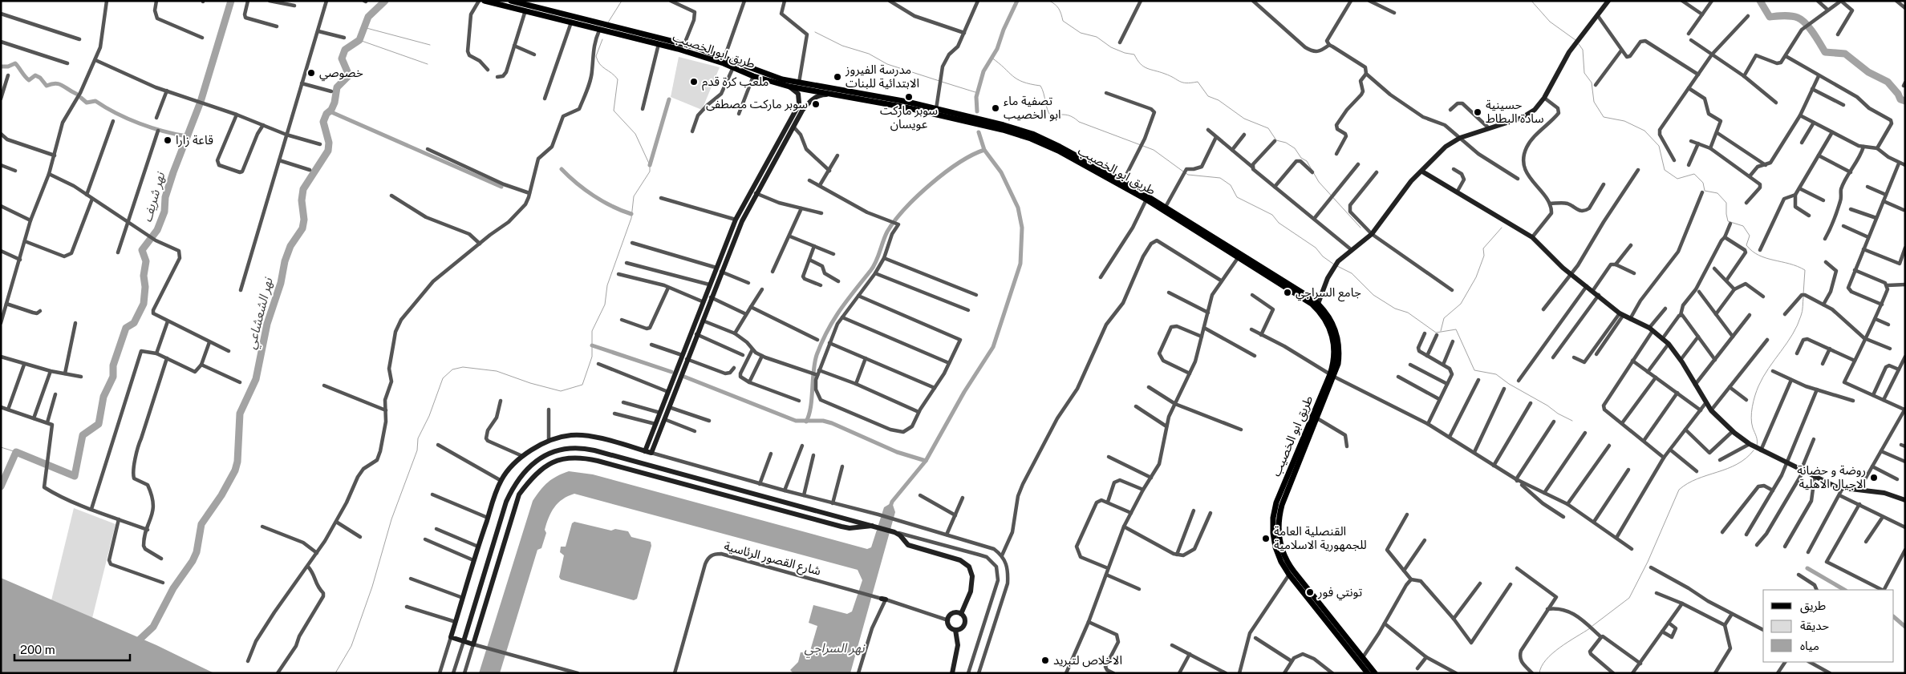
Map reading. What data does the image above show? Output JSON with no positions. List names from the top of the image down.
{
  "streets": {
    "main road": ["طريق ابو الخصيب"],
    "street": ["شارع القصور الرئاسية"]
  },
  "water": ["نهر شريف", "نهر الشعشاعي", "نهر السراجي"],
  "places": [
    "خصوصي",
    "مدرسة الفيروز الابتدائية للبنات",
    "ملعب كرة قدم",
    "سوبر ماركت عويسان",
    "سوبر ماركت مصطفى",
    "تصفية ماء ابو الخصيب",
    "حسينية سادة البطاط",
    "قاعة زارا",
    "جامع السراجي",
    "روضة و حضانة الاجيال الاهلية",
    "القنصلية العامة للجمهورية الاسلامية",
    "تونتي فور",
    "الاخلاص لتبريد"
  ],
  "legend": ["طريق", "حديقة", "مياه"],
  "scale_bar": "200 m"
}
